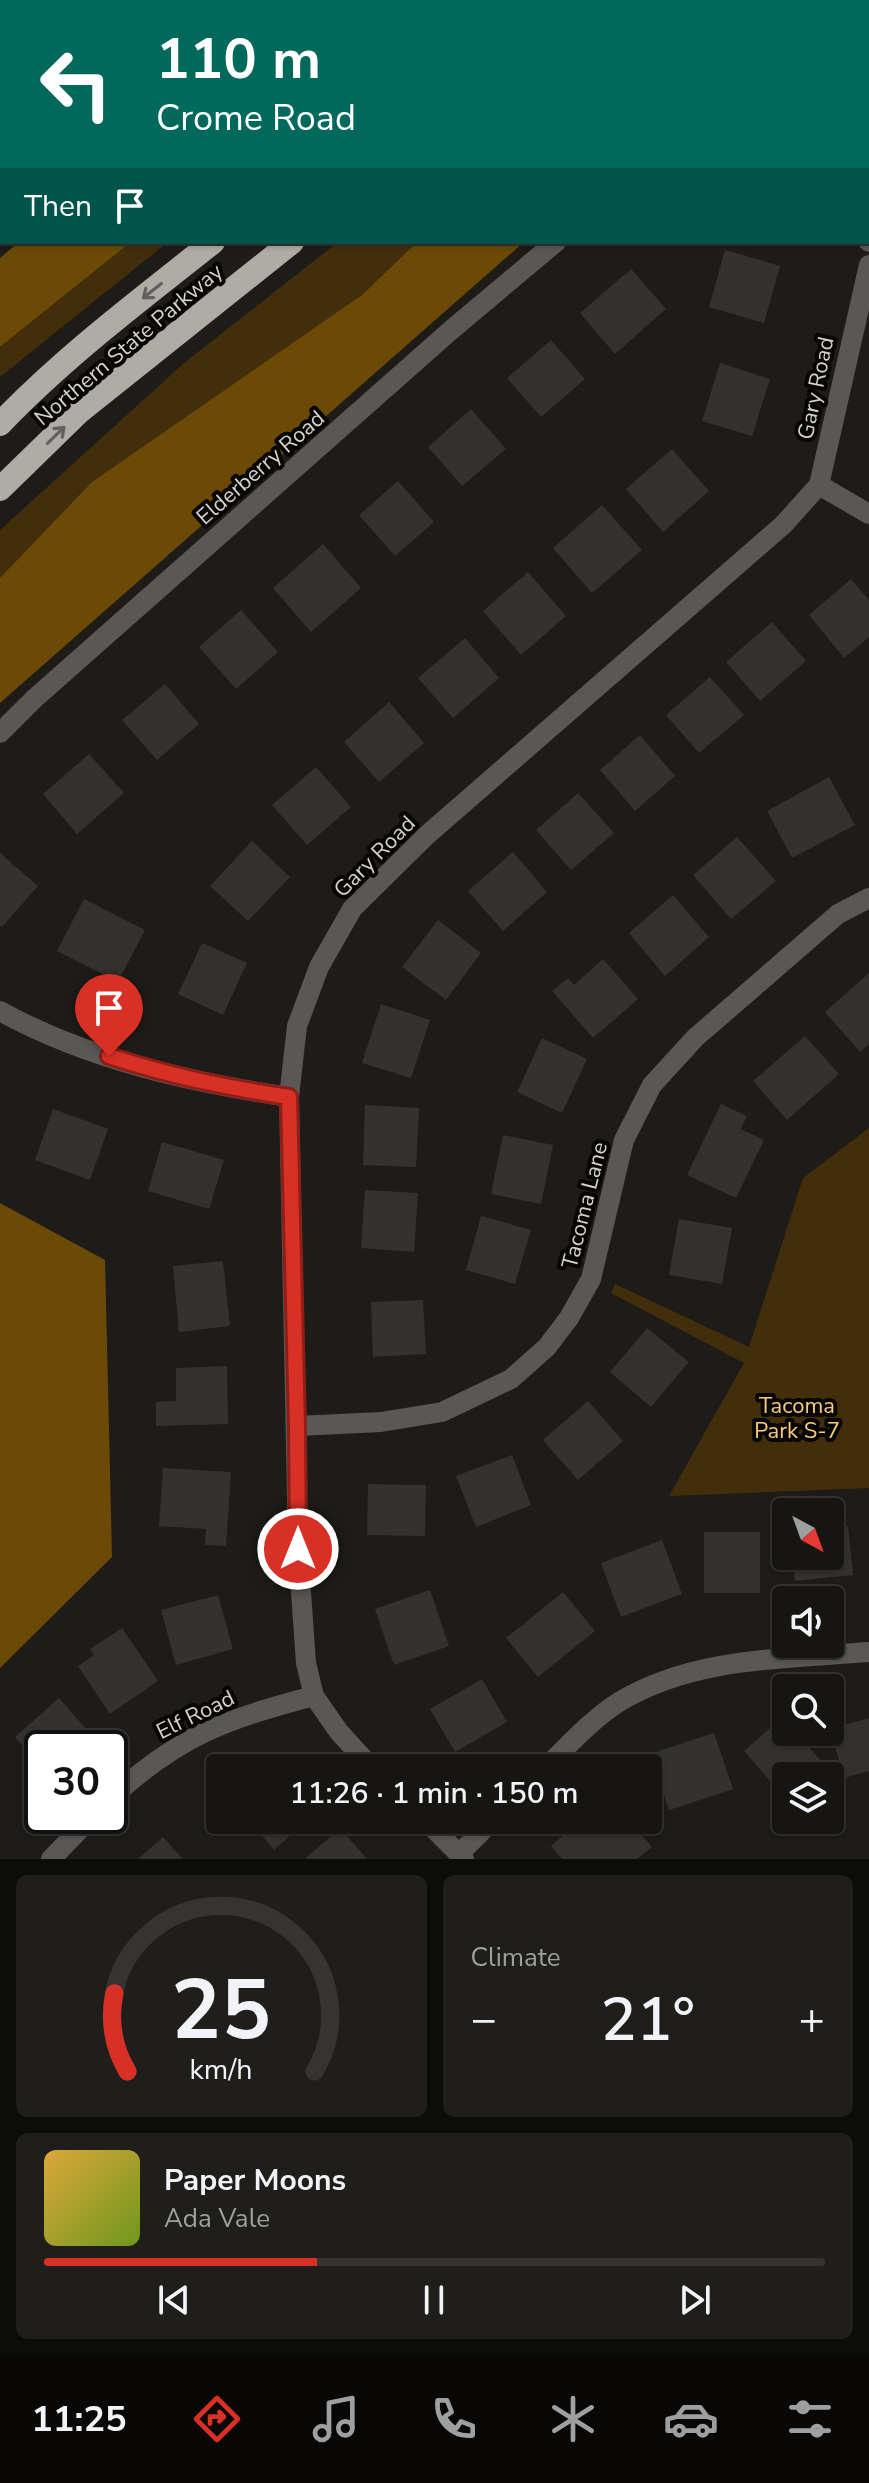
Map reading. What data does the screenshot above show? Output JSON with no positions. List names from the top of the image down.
{
  "streets": {
    "highway": ["Northern State Parkway"],
    "street": [
      "Gary Road",
      "Elderberry Road",
      "Tacoma Lane",
      "Elf Road"
    ]
  },
  "crossings": [
    ["Gary Road", "Tacoma Lane"],
    ["Gary Road", "Elf Road"]
  ],
  "parks": ["Tacoma Park S-7"],
  "north": "bottom right",
  "page": {
    "turn": ["110 m", "Crome Road"],
    "then": "Then",
    "limit": "30",
    "trip": "11:26 · 1 min · 150 m",
    "tile": "Climate",
    "heat": ["−", "21°", "+"],
    "song": ["Paper Moons", "Ada Vale"],
    "tabs": "11:25",
    "gauge": ["25", "km/h"]
  }
}
